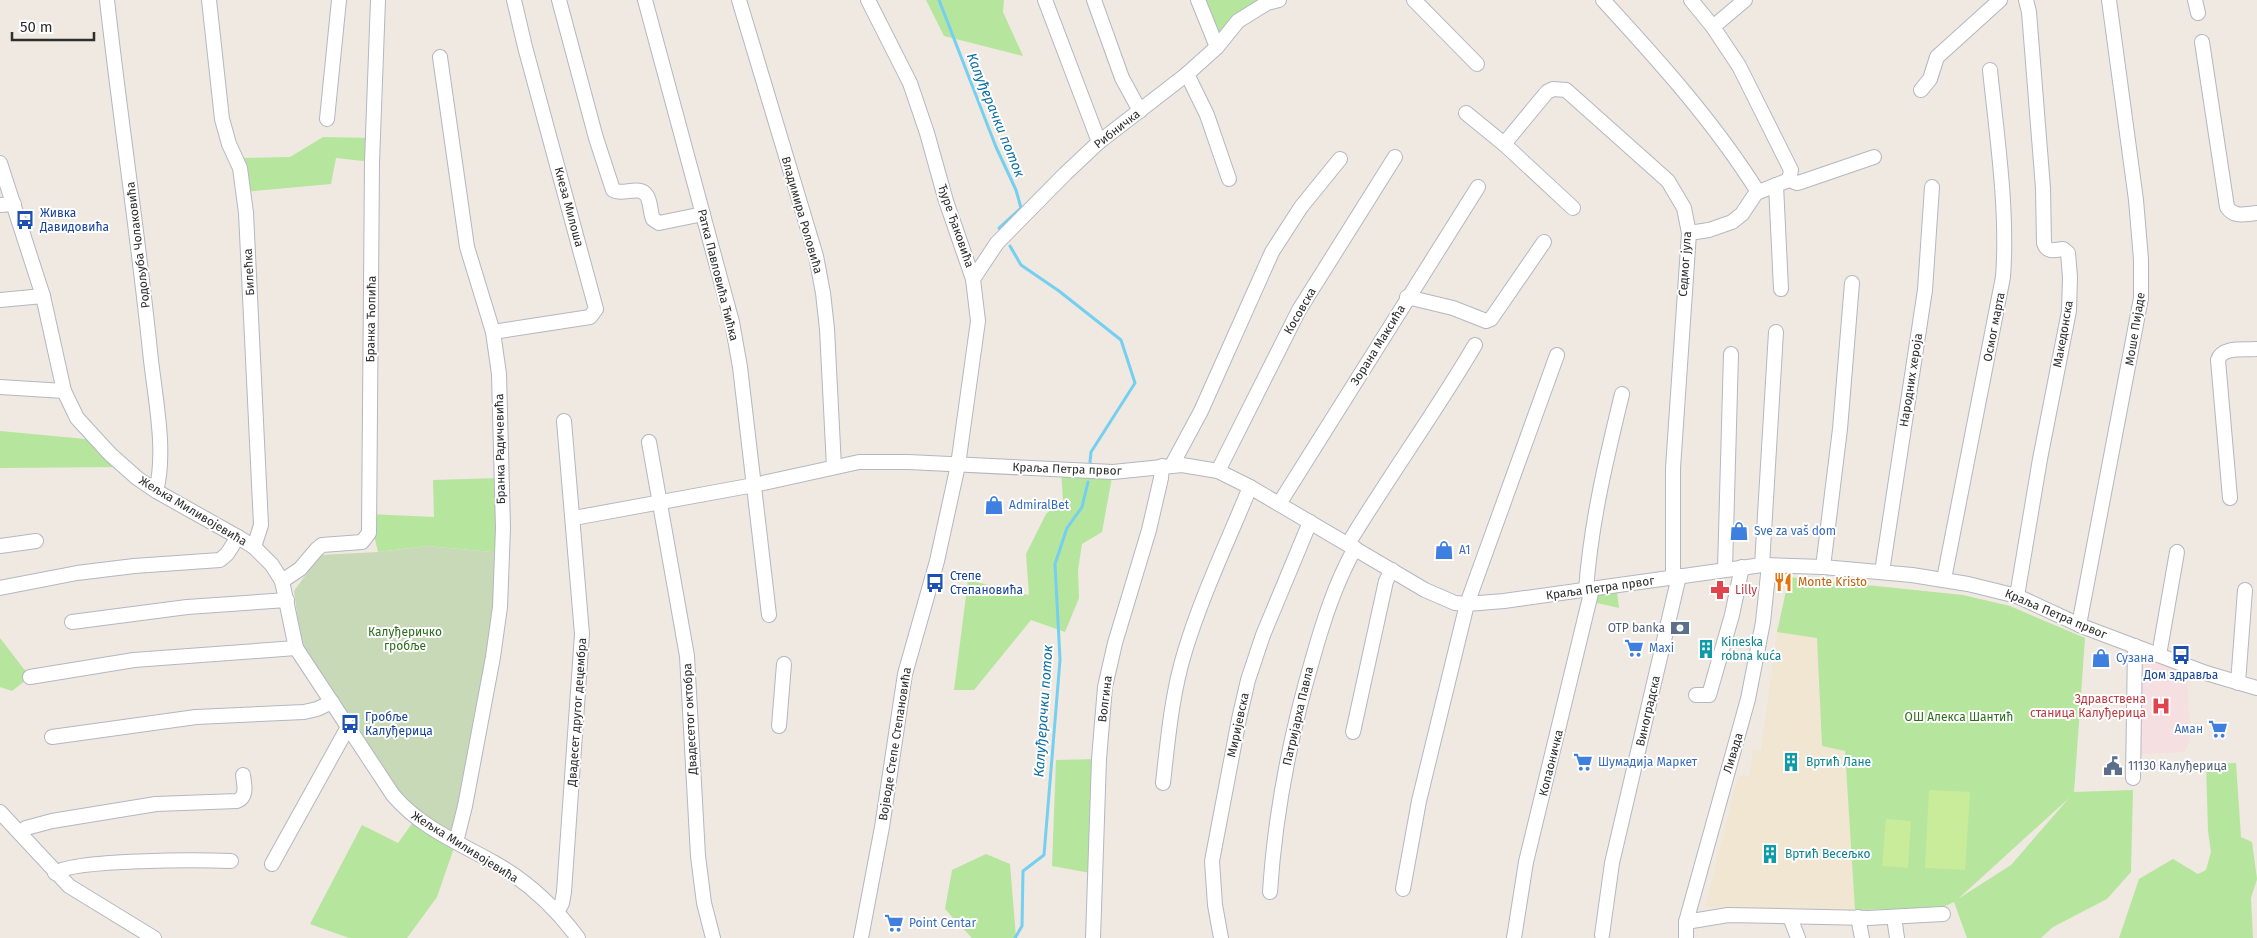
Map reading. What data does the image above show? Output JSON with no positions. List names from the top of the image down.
{
  "streets": {
    "street": [
      "Рибничка",
      "Кнеза Милоша",
      "Владимира Роловића",
      "Ђуре Ђаковића",
      "Родољуба Чолаковића",
      "Седмог јула",
      "Билећка",
      "Ратка Павловића Ћићка",
      "Косовска",
      "Бранка Ћопића",
      "Осмог марта",
      "Моше Пијаде",
      "Македонска",
      "Зорана Максића",
      "Народних хероја",
      "Бранка Радичевића",
      "Краља Петра првог",
      "Жељка Миливојевића",
      "Волгина",
      "Виноградска",
      "Двадесет другог децембра",
      "Патријарха Павла",
      "Двадесетог октобра",
      "Миријевска",
      "Војводе Степе Степановића",
      "Ливада",
      "Копаоничка"
    ]
  },
  "crossings": [
    ["Рибничка", "Ђуре Ђаковића"],
    ["Кнеза Милоша", "Бранка Радичевића"],
    ["Владимира Роловића", "Краља Петра првог"],
    ["Ђуре Ђаковића", "Краља Петра првог"],
    ["Ђуре Ђаковића", "Војводе Степе Степановића"],
    ["Родољуба Чолаковића", "Жељка Миливојевића"],
    ["Седмог јула", "Краља Петра првог"],
    ["Седмог јула", "Виноградска"],
    ["Билећка", "Жељка Миливојевића"],
    ["Ратка Павловића Ћићка", "Краља Петра првог"],
    ["Косовска", "Краља Петра првог"],
    ["Бранка Ћопића", "Жељка Миливојевића"],
    ["Осмог марта", "Краља Петра првог"],
    ["Моше Пијаде", "Краља Петра првог"],
    ["Македонска", "Краља Петра првог"],
    ["Зорана Максића", "Краља Петра првог"],
    ["Народних хероја", "Краља Петра првог"],
    ["Бранка Радичевића", "Жељка Миливојевића"],
    ["Краља Петра првог", "Волгина"],
    ["Краља Петра првог", "Виноградска"],
    ["Краља Петра првог", "Двадесет другог децембра"],
    ["Краља Петра првог", "Патријарха Павла"],
    ["Краља Петра првог", "Двадесетог октобра"],
    ["Краља Петра првог", "Миријевска"],
    ["Краља Петра првог", "Војводе Степе Степановића"],
    ["Краља Петра првог", "Ливада"],
    ["Краља Петра првог", "Копаоничка"],
    ["Жељка Миливојевића", "Двадесет другог децембра"]
  ],
  "water": ["Калуђерачки поток"],
  "parks": ["Калуђеричко гробље", "ОШ Алекса Шантић"],
  "places": {
    "bus stop": [
      "Живка Давидовића",
      "Степе Степановића",
      "Дом здравља",
      "Гробље Калуђерица"
    ],
    "shop": [
      "AdmiralBet",
      "Sve za vaš dom",
      "A1",
      "Сузана"
    ],
    "restaurant": ["Monte Kristo"],
    "pharmacy": ["Lilly"],
    "bank": ["OTP banka"],
    "supermarket": [
      "Maxi",
      "Аман",
      "Шумадија Маркет",
      "Point Centar"
    ],
    "building": ["Kineska robna kuća", "Вртић Лане", "Вртић Весељко"],
    "hospital": ["Здравствена станица Калуђерица"],
    "public building": ["11130 Калуђерица"]
  },
  "scale_bar": "50 m"
}
